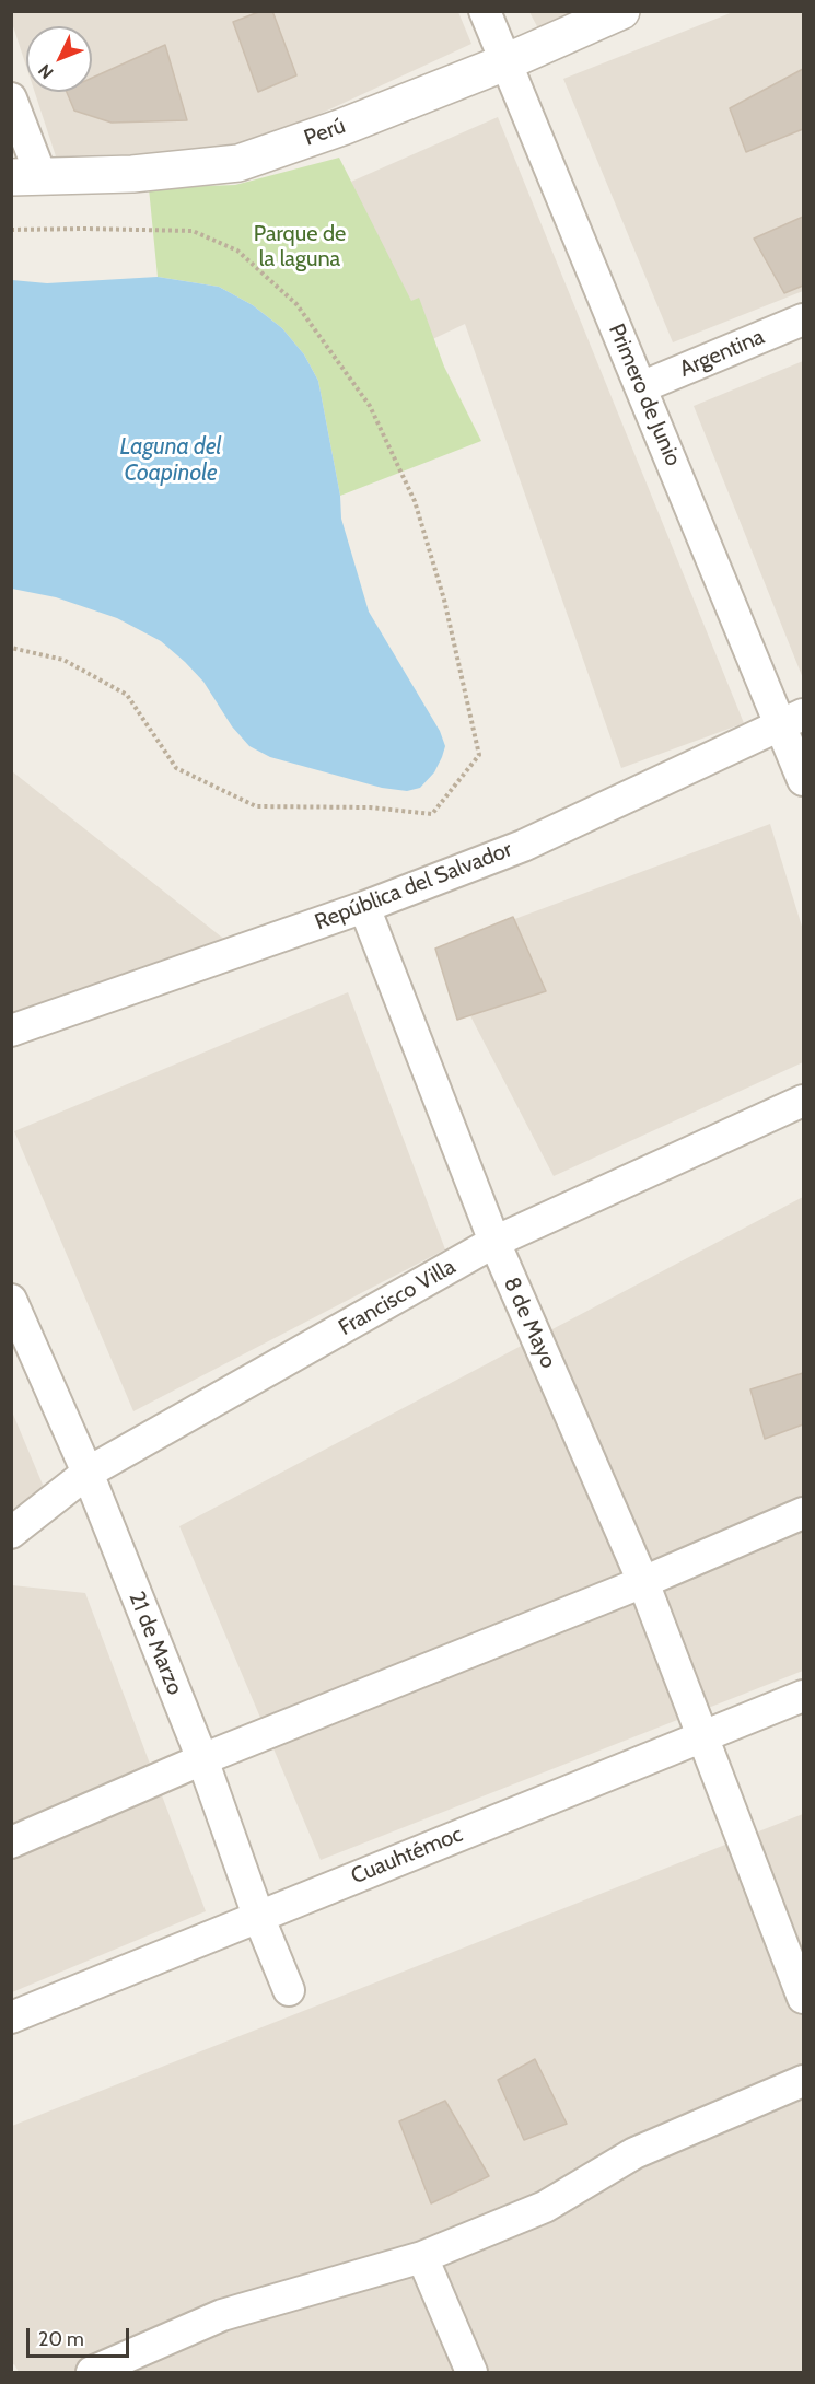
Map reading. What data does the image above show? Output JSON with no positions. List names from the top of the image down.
{
  "streets": {
    "street": [
      "Perú",
      "Argentina",
      "Primero de Junio",
      "República del Salvador",
      "Francisco Villa",
      "8 de Mayo",
      "21 de Marzo",
      "Cuauhtémoc"
    ]
  },
  "crossings": [
    ["Perú", "Primero de Junio"],
    ["Argentina", "Primero de Junio"],
    ["Primero de Junio", "República del Salvador"],
    ["República del Salvador", "8 de Mayo"],
    ["Francisco Villa", "8 de Mayo"],
    ["Francisco Villa", "21 de Marzo"],
    ["8 de Mayo", "Cuauhtémoc"],
    ["21 de Marzo", "Cuauhtémoc"]
  ],
  "water": ["Laguna del Coapinole"],
  "parks": ["Parque de la laguna"],
  "scale_bar": "20 m",
  "north": "bottom left"
}
